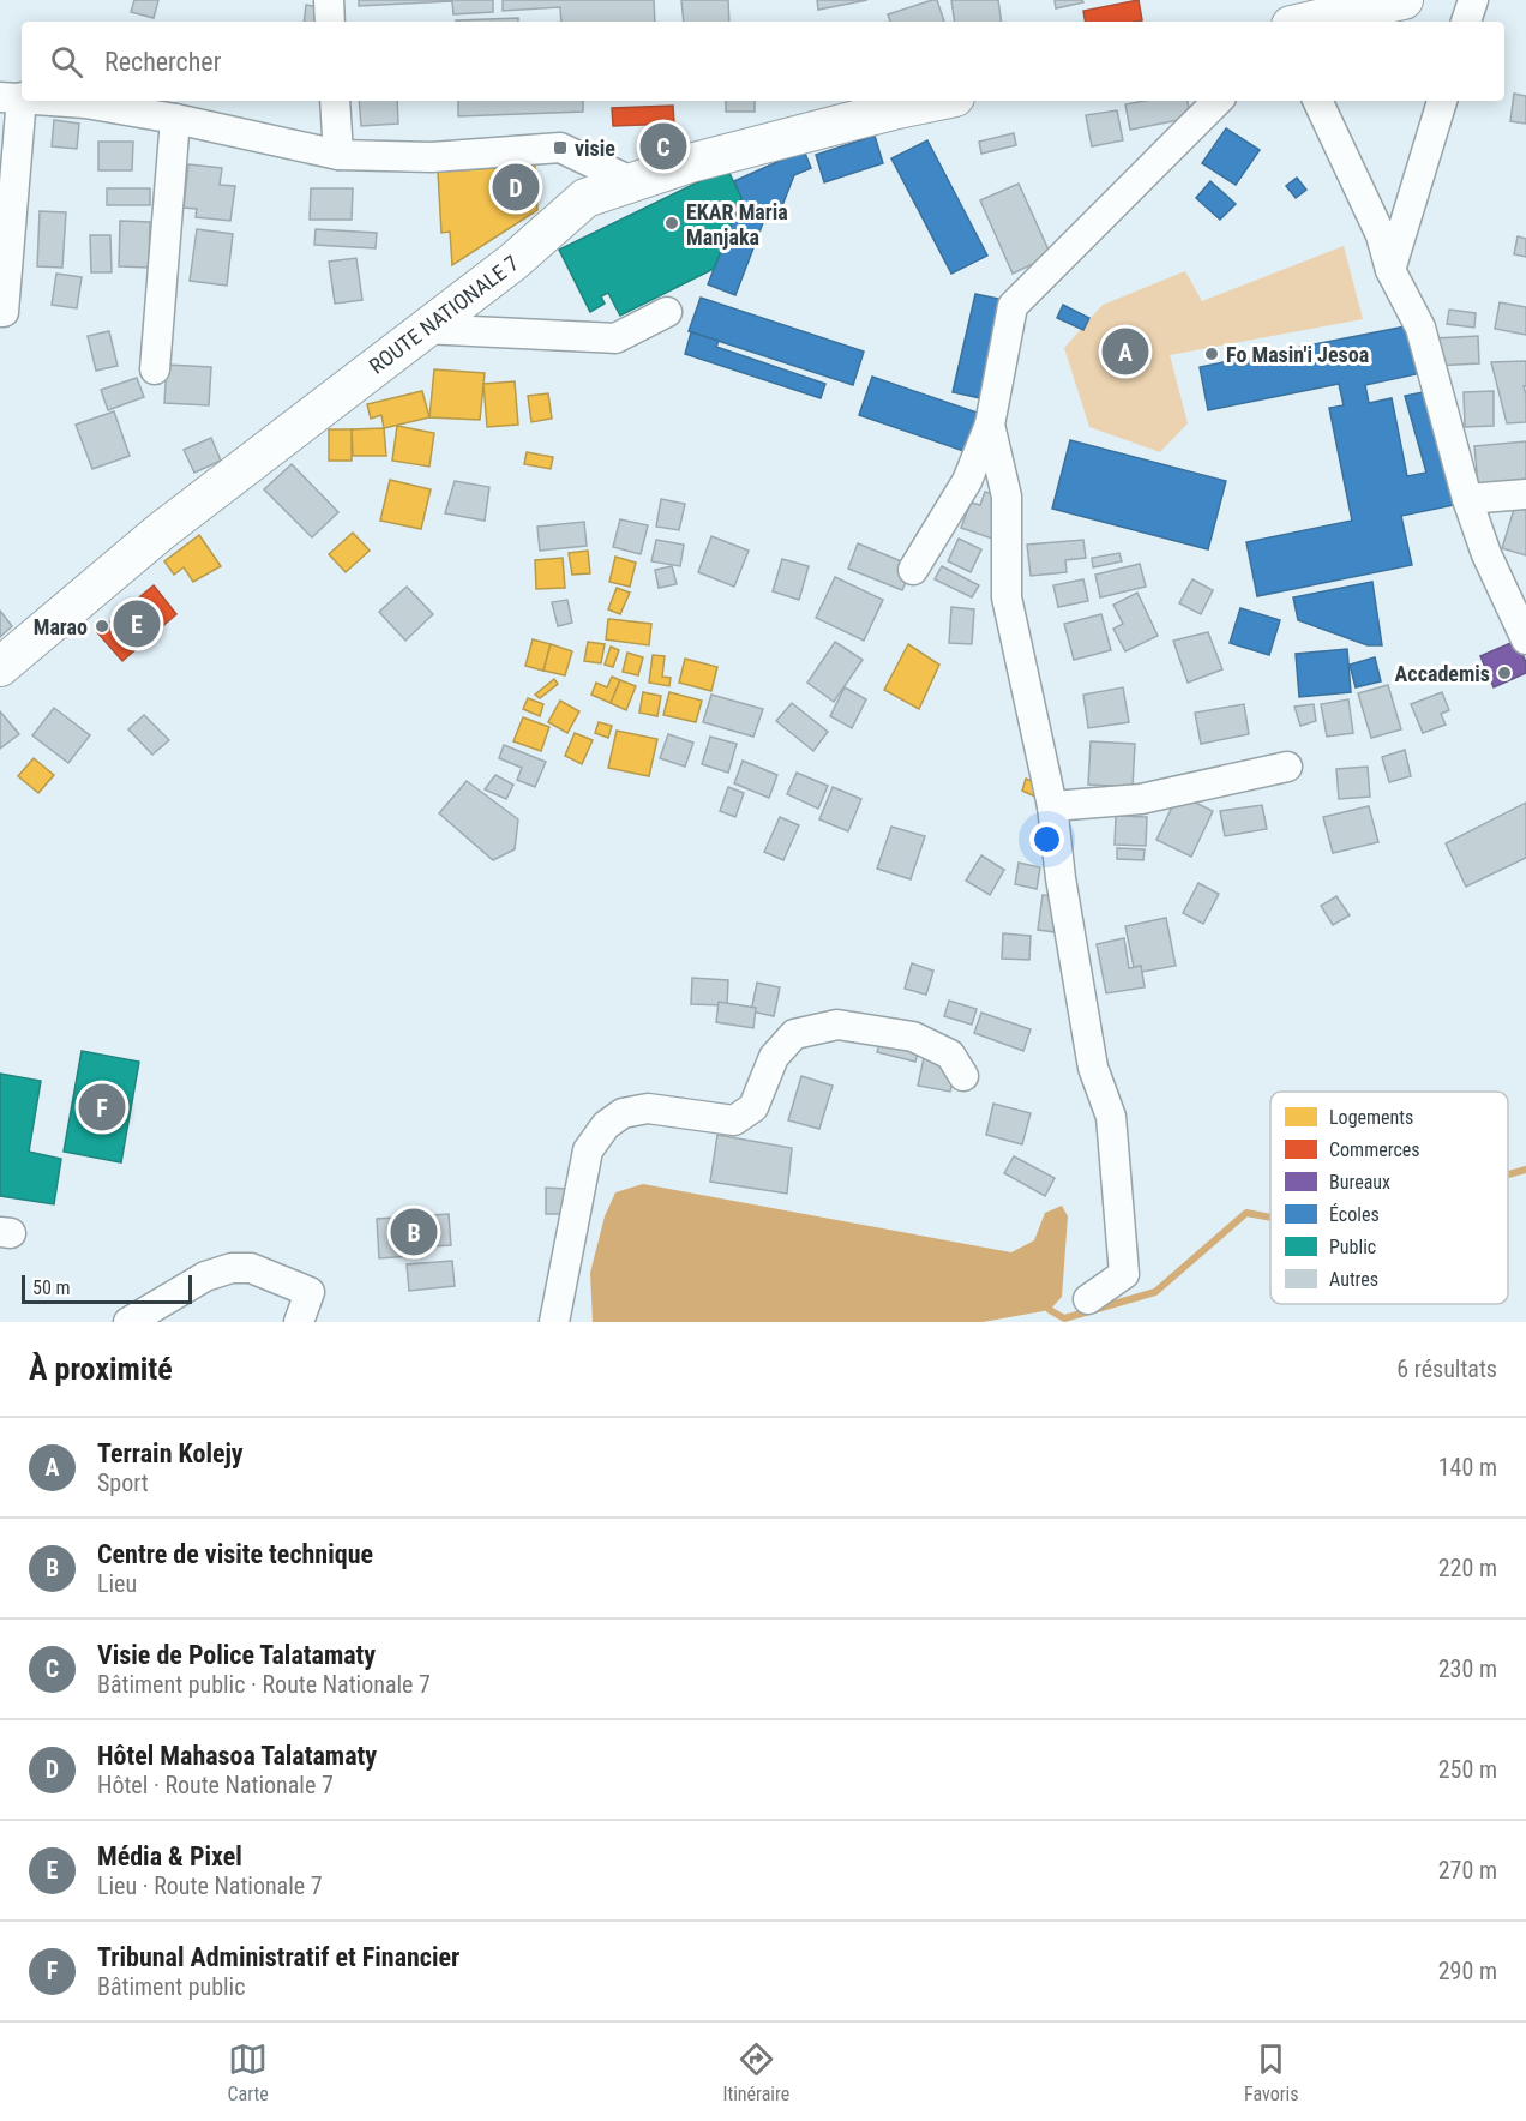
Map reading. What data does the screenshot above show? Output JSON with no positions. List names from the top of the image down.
{
  "streets": {
    "main road": ["ROUTE NATIONALE 7"]
  },
  "places": {
    "transit": ["visie"],
    "other": [
      "EKAR Maria Manjaka",
      "Fo Masin'i Jesoa",
      "Marao",
      "Accademis"
    ]
  },
  "legend": [
    "Logements",
    "Commerces",
    "Bureaux",
    "Écoles",
    "Public",
    "Autres"
  ],
  "scale_bar": "50 m",
  "page": {
    "search": "Rechercher",
    "pins": [
      "C",
      "D",
      "A",
      "E",
      "F",
      "B"
    ],
    "scale": "50 m",
    "heading": ["À proximité", "6 résultats"],
    "list": [
      {
        "mark": "A",
        "name": "Terrain Kolejy",
        "note": "Sport",
        "value": "140 m"
      },
      {
        "mark": "B",
        "name": "Centre de visite technique",
        "note": "Lieu",
        "value": "220 m"
      },
      {
        "mark": "C",
        "name": "Visie de Police Talatamaty",
        "note": "Bâtiment public · Route Nationale 7",
        "value": "230 m"
      },
      {
        "mark": "D",
        "name": "Hôtel Mahasoa Talatamaty",
        "note": "Hôtel · Route Nationale 7",
        "value": "250 m"
      },
      {
        "mark": "E",
        "name": "Média & Pixel",
        "note": "Lieu · Route Nationale 7",
        "value": "270 m"
      },
      {
        "mark": "F",
        "name": "Tribunal Administratif et Financier",
        "note": "Bâtiment public",
        "value": "290 m"
      }
    ],
    "nav": ["Carte", "Itinéraire", "Favoris"]
  }
}
